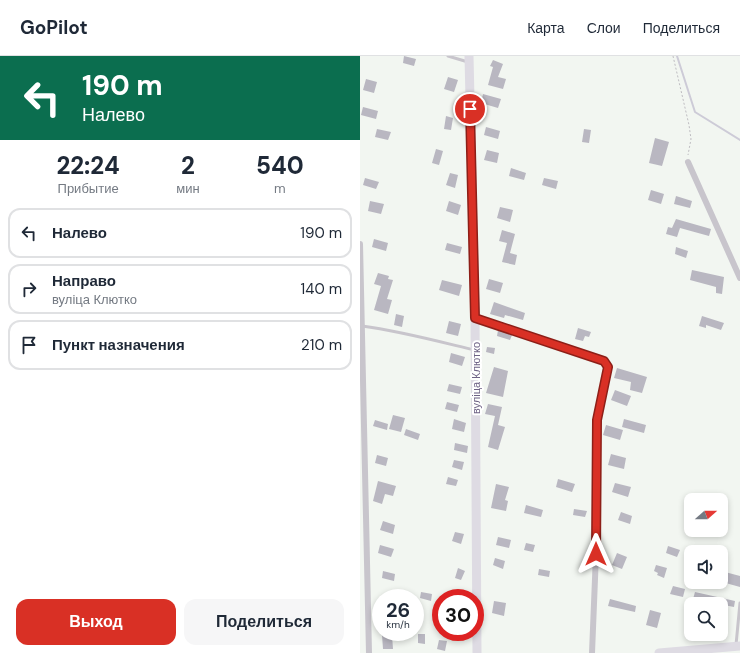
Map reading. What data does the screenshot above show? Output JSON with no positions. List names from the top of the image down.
{
  "streets": {
    "street": ["вуліца Клютко"]
  },
  "north": "right",
  "page": {
    "header": "GoPilot",
    "nav": ["Карта", "Слои", "Поделиться"],
    "turn": ["190 m", "Налево"],
    "eta": [
      "22:24",
      "Прибытие",
      "2",
      "мин",
      "540",
      "m"
    ],
    "list": [
      {
        "name": "Налево",
        "value": "190 m"
      },
      {
        "name": "Направо",
        "note": "вуліца Клютко",
        "value": "140 m"
      },
      {
        "name": "Пункт назначения",
        "value": "210 m"
      }
    ],
    "speed": "26 km/h",
    "limit": "30",
    "buttons": ["Выход", "Поделиться"]
  }
}
